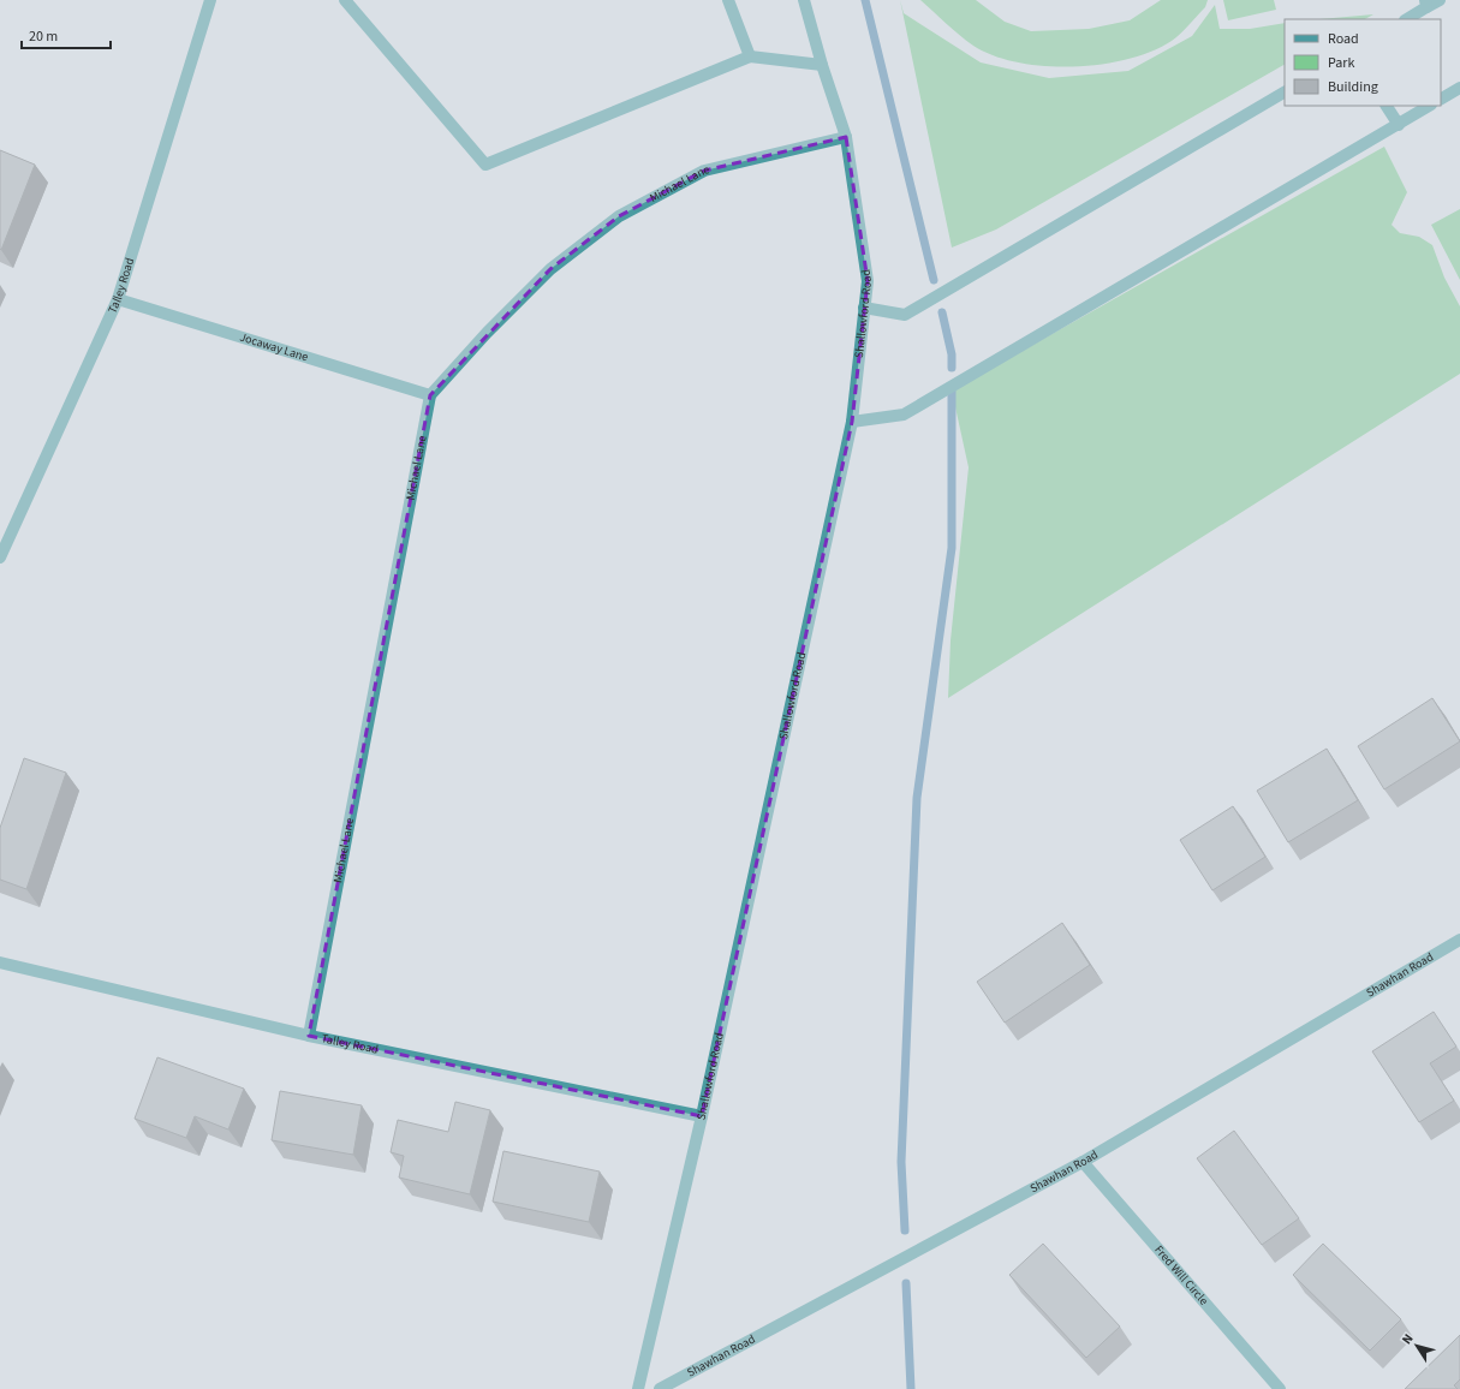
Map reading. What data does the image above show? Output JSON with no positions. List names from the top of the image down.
{
  "streets": {
    "street": [
      "Michael Lane",
      "Talley Road",
      "Shallowford Road",
      "Jocaway Lane",
      "Shawhan Road",
      "Fred Will Circle"
    ]
  },
  "crossings": [
    ["Michael Lane", "Talley Road"],
    ["Michael Lane", "Shallowford Road"],
    ["Michael Lane", "Jocaway Lane"],
    ["Talley Road", "Shallowford Road"],
    ["Talley Road", "Jocaway Lane"],
    ["Shawhan Road", "Fred Will Circle"]
  ],
  "legend": ["Road", "Park", "Building"],
  "scale_bar": "20 m",
  "north": "top left"
}
